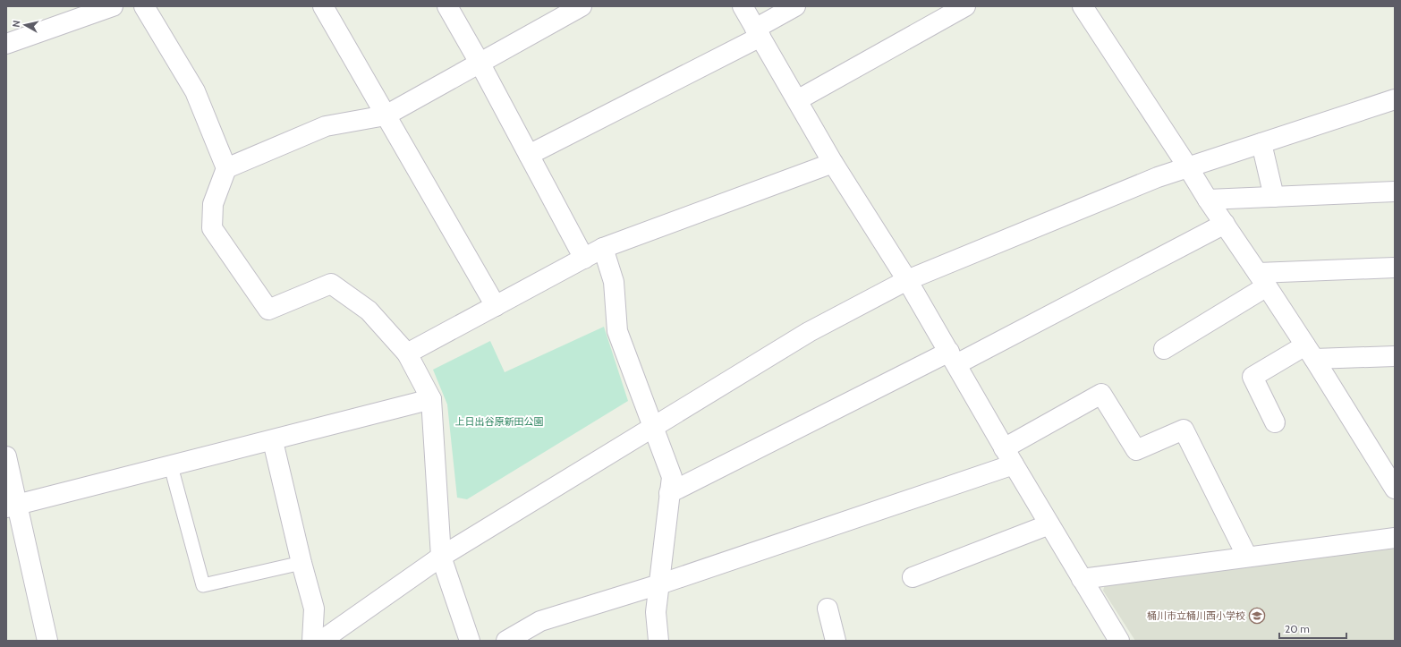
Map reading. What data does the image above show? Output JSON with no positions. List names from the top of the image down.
{
  "parks": ["上日出谷原新田公園"],
  "places": {
    "school or university": ["桶川市立桶川西小学校"]
  },
  "scale_bar": "20 m",
  "north": "left"
}
